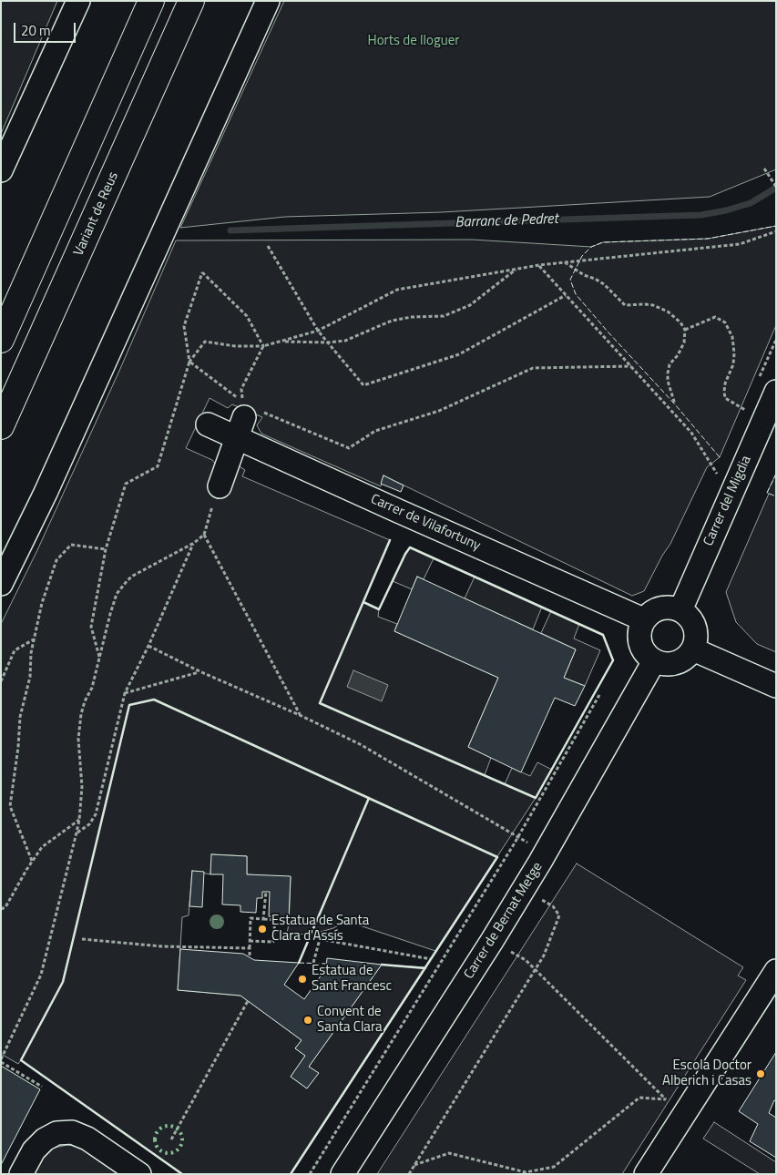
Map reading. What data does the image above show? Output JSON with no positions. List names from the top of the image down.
{
  "streets": {
    "highway": ["Variant de Reus"],
    "street": ["Carrer del Migdia", "Carrer de Vilafortuny", "Carrer de Bernat Metge"]
  },
  "crossings": [
    ["Carrer del Migdia", "Carrer de Vilafortuny"],
    ["Carrer del Migdia", "Carrer de Bernat Metge"],
    ["Carrer de Vilafortuny", "Carrer de Bernat Metge"]
  ],
  "water": ["Barranc de Pedret"],
  "parks": ["Horts de lloguer"],
  "places": [
    "Estatua de Santa Clara d'Assís",
    "Estatua de Sant Francesc",
    "Convent de Santa Clara",
    "Escola Doctor Alberich i Casas"
  ],
  "scale_bar": "20 m"
}
